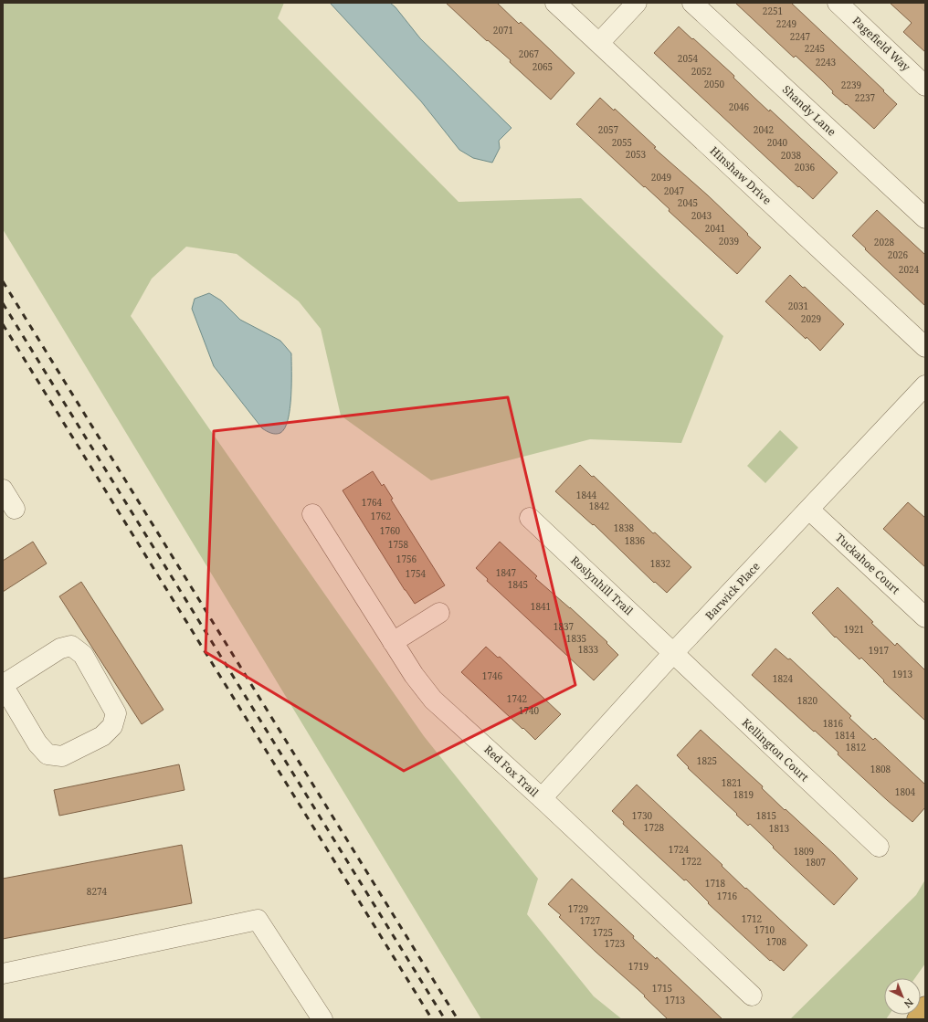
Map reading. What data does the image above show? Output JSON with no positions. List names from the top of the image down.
{
  "streets": {
    "street": [
      "Pagefield Way",
      "Shandy Lane",
      "Hinshaw Drive",
      "Tuckahoe Court",
      "Roslynhill Trail",
      "Barwick Place",
      "Kellington Court",
      "Red Fox Trail"
    ]
  },
  "crossings": [
    ["Tuckahoe Court", "Barwick Place"],
    ["Roslynhill Trail", "Barwick Place"],
    ["Roslynhill Trail", "Kellington Court"],
    ["Barwick Place", "Kellington Court"],
    ["Barwick Place", "Red Fox Trail"]
  ],
  "house_numbers": [
    "2251",
    "2249",
    "2071",
    "2247",
    "2245",
    "2067",
    "2054",
    "2243",
    "2065",
    "2052",
    "2050",
    "2239",
    "2237",
    "2046",
    "2057",
    "2042",
    "2055",
    "2040",
    "2053",
    "2038",
    "2036",
    "2049",
    "2047",
    "2045",
    "2043",
    "2041",
    "2039",
    "2028",
    "2026",
    "2024",
    "2031",
    "2029",
    "1844",
    "1764",
    "1842",
    "1762",
    "1838",
    "1760",
    "1836",
    "1758",
    "1756",
    "1832",
    "1847",
    "1754",
    "1845",
    "1841",
    "1837",
    "1921",
    "1835",
    "1833",
    "1917",
    "1913",
    "1746",
    "1824",
    "1742",
    "1820",
    "1740",
    "1816",
    "1814",
    "1812",
    "1825",
    "1808",
    "1821",
    "1804",
    "1819",
    "1730",
    "1815",
    "1728",
    "1813",
    "1724",
    "1809",
    "1722",
    "1807",
    "1718",
    "8274",
    "1716",
    "1729",
    "1712",
    "1727",
    "1710",
    "1725",
    "1708",
    "1723",
    "1719",
    "1715",
    "1713"
  ],
  "north": "bottom right"
}
